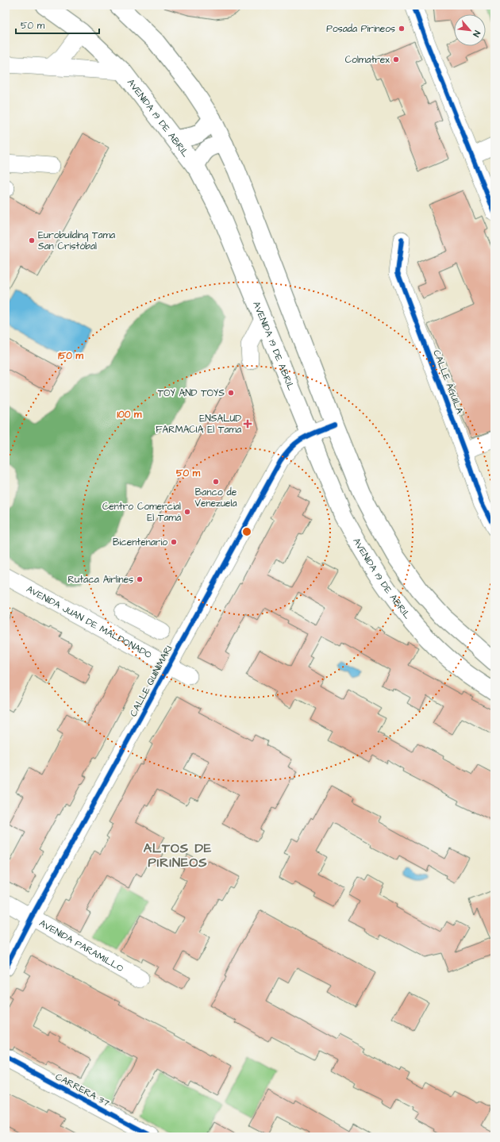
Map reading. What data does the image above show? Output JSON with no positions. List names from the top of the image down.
{
  "streets": {
    "main road": ["AVENIDA 19 DE ABRIL"],
    "street": [
      "CALLE ÁGUILA",
      "AVENIDA JUAN DE MALDONADO",
      "CALLE QUINIMARI",
      "AVENIDA PARAMILLO",
      "CARRERA 37"
    ]
  },
  "crossings": [
    ["AVENIDA 19 DE ABRIL", "CALLE QUINIMARI"],
    ["AVENIDA JUAN DE MALDONADO", "CALLE QUINIMARI"],
    ["CALLE QUINIMARI", "AVENIDA PARAMILLO"]
  ],
  "districts": ["ALTOS DE PIRINEOS"],
  "places": {
    "other": [
      "Posada Pirineos",
      "Colmatrex",
      "Eurobuilding Tama San Cristóbal",
      "TOY AND TOYS",
      "Banco de Venezuela",
      "Centro Comercial El Tamá",
      "Bicentenario",
      "Rutaca Airlines"
    ],
    "health": ["ENSALUD FARMACIA El Tama"]
  },
  "scale_bar": "50 m",
  "north": "bottom right",
  "rings": ["150 m", "100 m", "50 m"]
}
